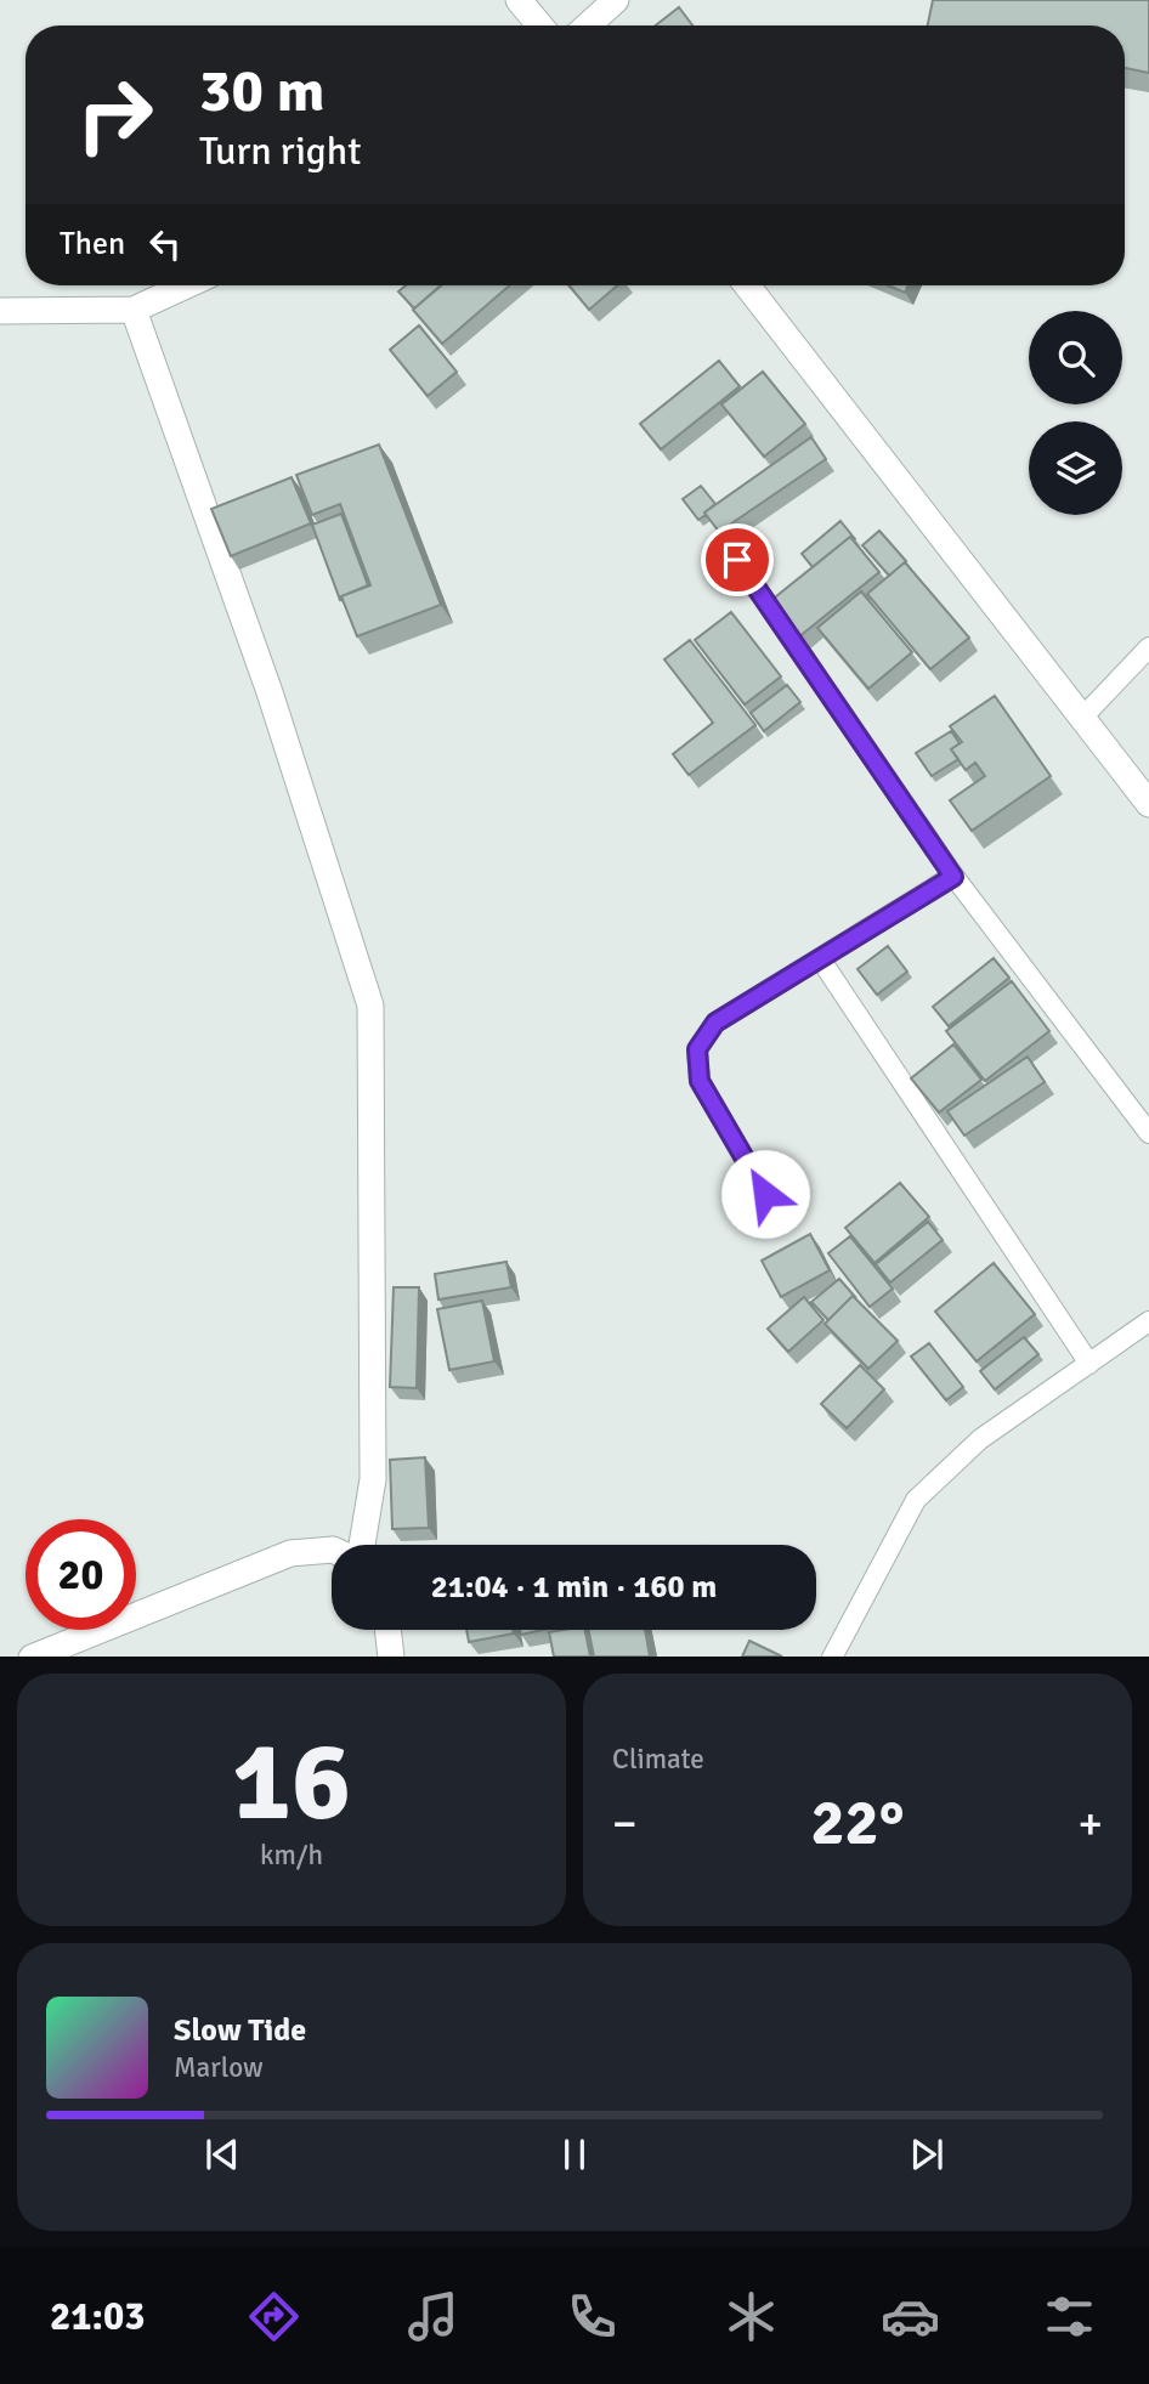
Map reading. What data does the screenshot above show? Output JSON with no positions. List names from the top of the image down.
{
  "page": {
    "turn": ["30 m", "Turn right"],
    "then": "Then",
    "limit": "20",
    "trip": "21:04 · 1 min · 160 m",
    "tile": [
      ["16", "km/h"],
      "Climate"
    ],
    "heat": ["−", "22°", "+"],
    "song": ["Slow Tide", "Marlow"],
    "tabs": "21:03"
  }
}
